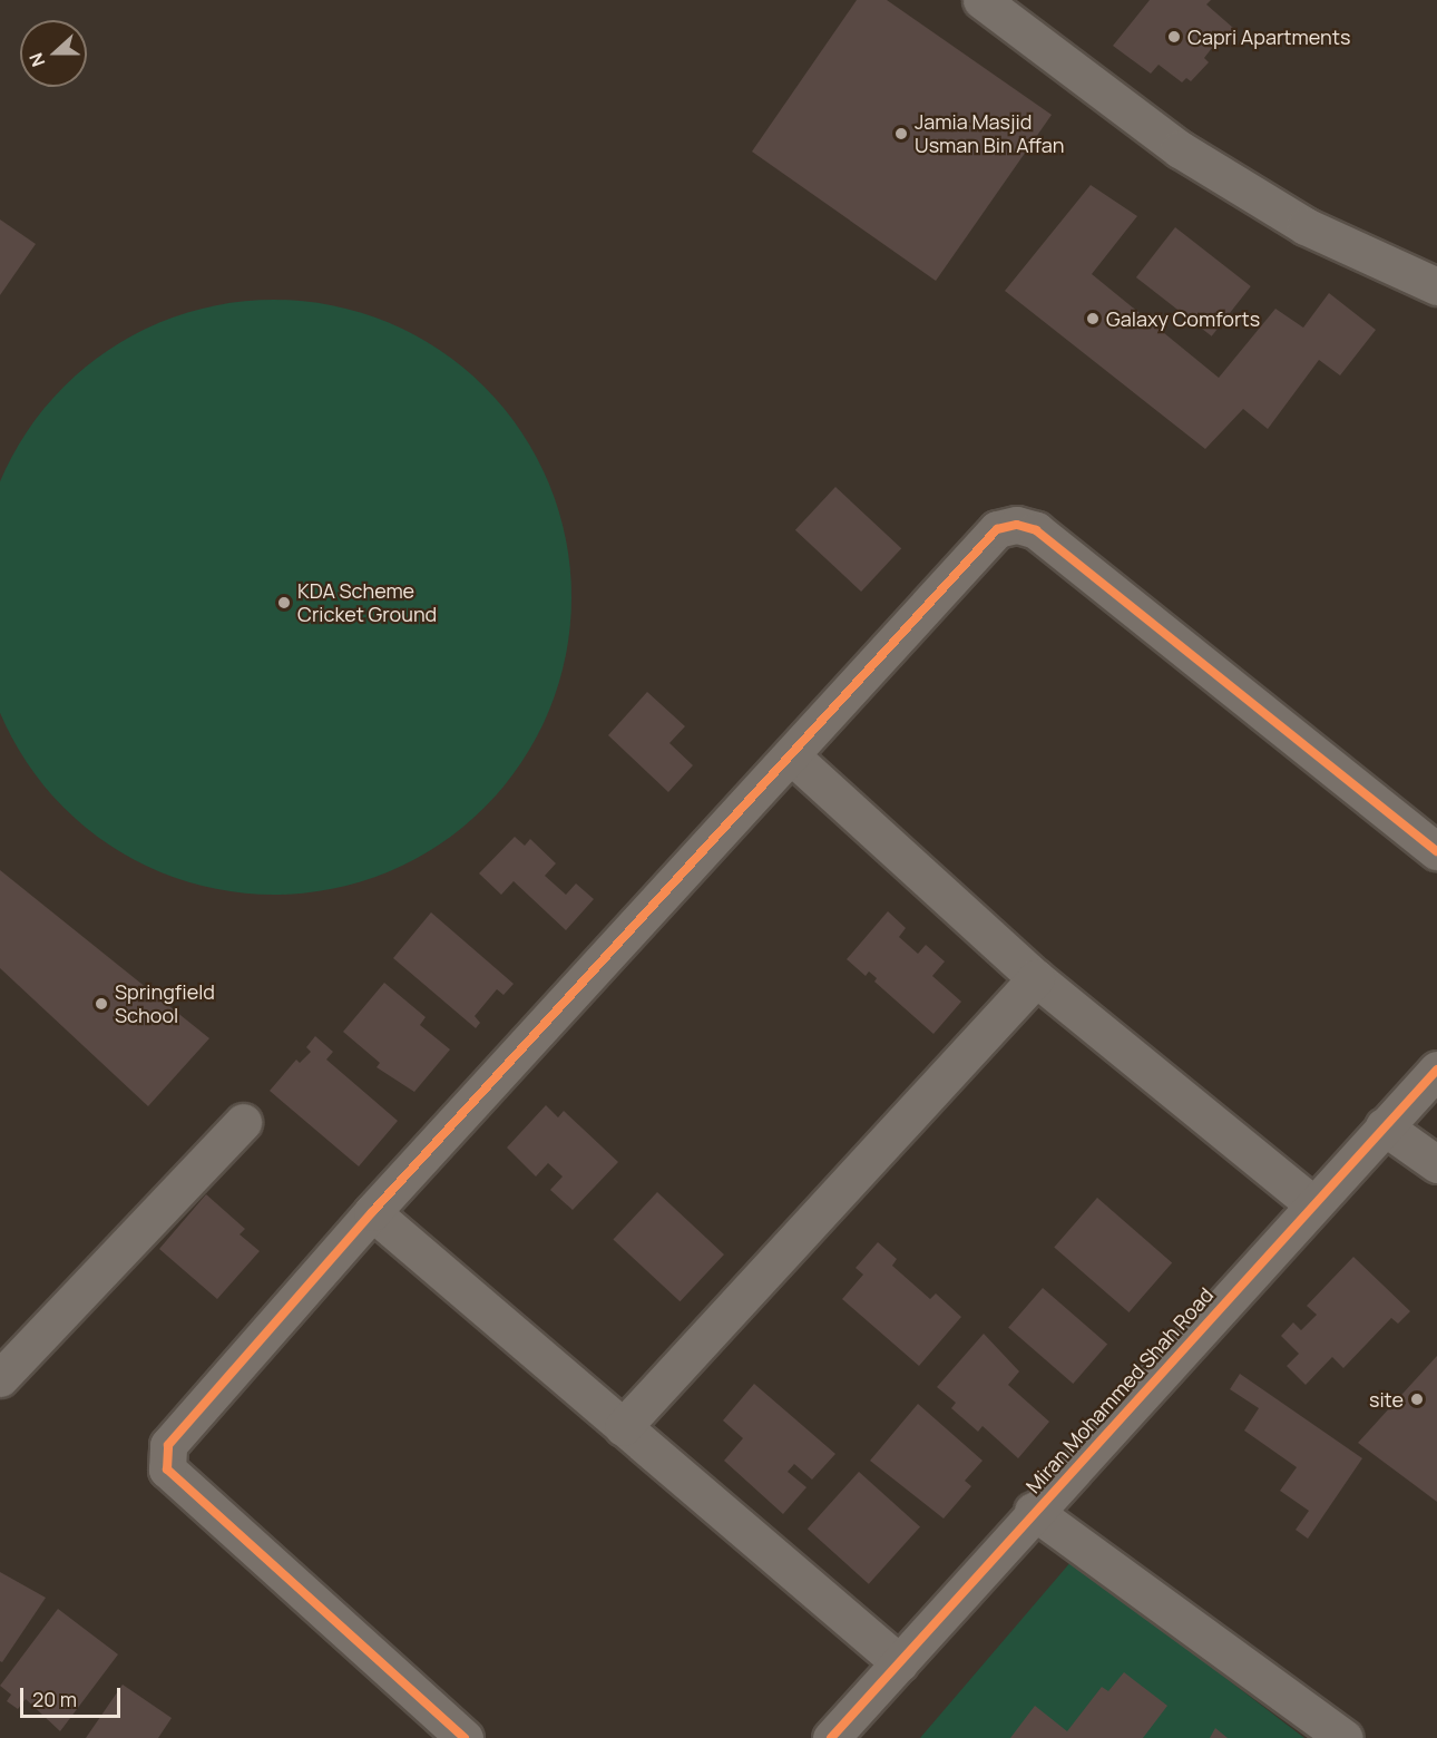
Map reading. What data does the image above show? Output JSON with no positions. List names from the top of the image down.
{
  "streets": {
    "street": ["Miran Mohammed Shah Road"]
  },
  "places": [
    "Capri Apartments",
    "Jamia Masjid Usman Bin Affan",
    "Galaxy Comforts",
    "KDA Scheme Cricket Ground",
    "Springfield School",
    "site"
  ],
  "scale_bar": "20 m",
  "north": "left"
}
